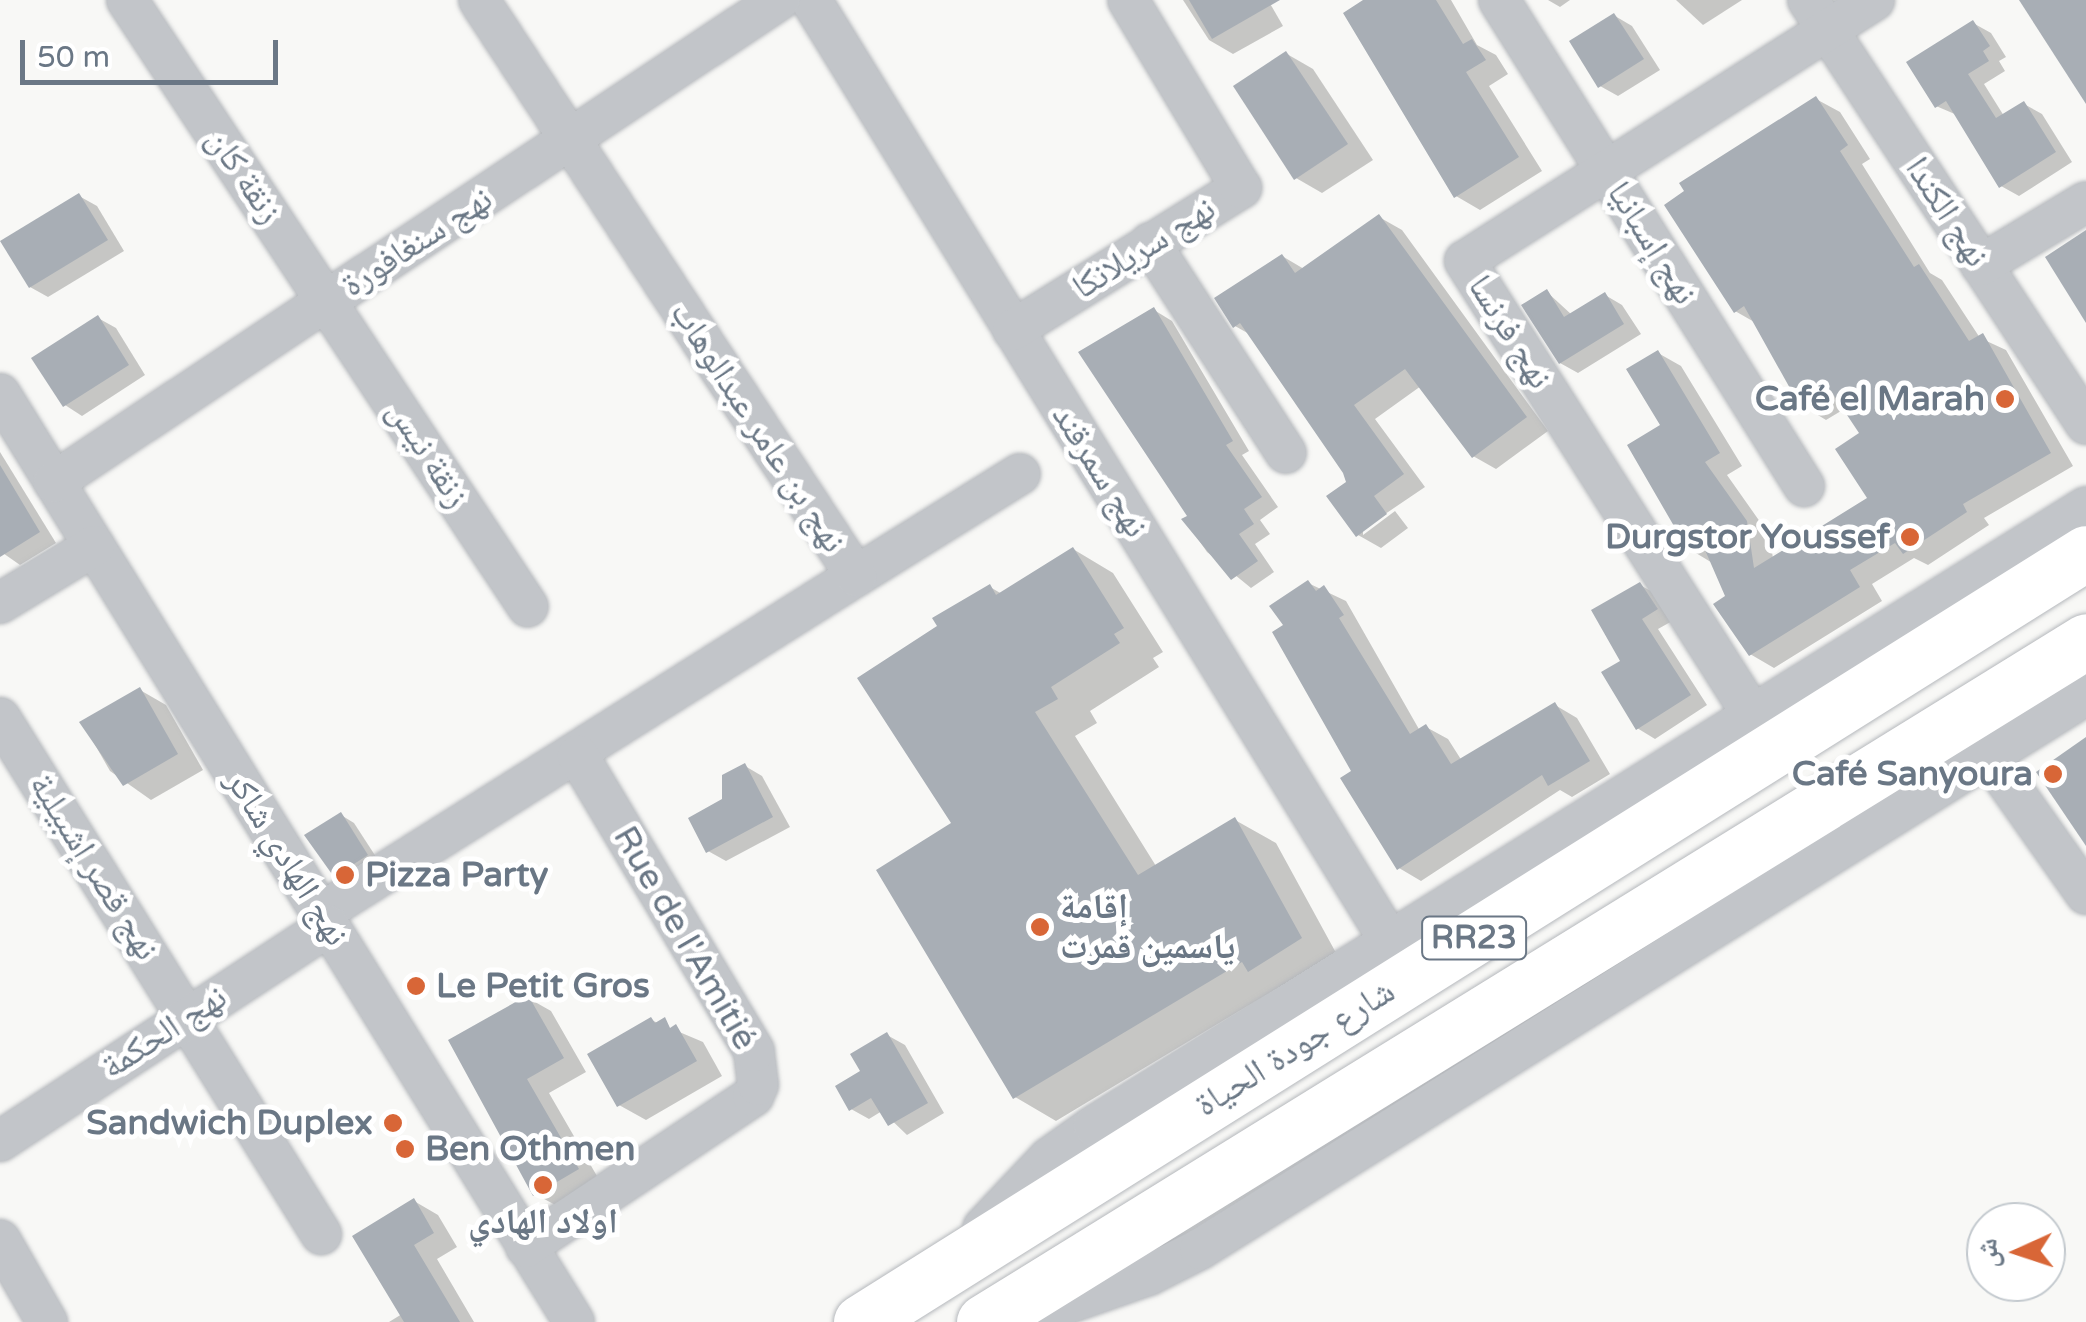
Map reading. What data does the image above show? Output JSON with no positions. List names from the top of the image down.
{
  "streets": {
    "highway": ["RR23", "شارع جودة الحياة"],
    "street": [
      "زنقة كان",
      "نهج الكندا",
      "نهج سنغافورة",
      "نهج إسبانيا",
      "نهج سريلانكا",
      "نهج فرنسا",
      "نهج بن عامر عبدالوهاب",
      "زنقة نيس",
      "نهج سمرقند",
      "نهج الهادي شاكر",
      "نهج قصر إشبيلية",
      "Rue de l'Amitié",
      "نهج الحكمة"
    ]
  },
  "crossings": [
    ["زنقة كان", "نهج سنغافورة"],
    ["زنقة كان", "زنقة نيس"],
    ["نهج الكندا", "نهج فرنسا"],
    ["نهج سنغافورة", "نهج بن عامر عبدالوهاب"],
    ["نهج سنغافورة", "زنقة نيس"],
    ["نهج سنغافورة", "نهج الهادي شاكر"],
    ["نهج إسبانيا", "نهج فرنسا"],
    ["نهج سريلانكا", "نهج سمرقند"],
    ["نهج بن عامر عبدالوهاب", "نهج الهادي شاكر"],
    ["نهج بن عامر عبدالوهاب", "Rue de l'Amitié"],
    ["نهج بن عامر عبدالوهاب", "نهج الحكمة"],
    ["نهج الهادي شاكر", "Rue de l'Amitié"],
    ["نهج الهادي شاكر", "نهج الحكمة"],
    ["نهج قصر إشبيلية", "نهج الحكمة"]
  ],
  "places": [
    "Café el Marah",
    "Durgstor Youssef",
    "Café Sanyoura",
    "Pizza Party",
    "إقامة ياسمين قمرت",
    "Le Petit Gros",
    "Sandwich Duplex",
    "Ben Othmen",
    "اولاد الهادي"
  ],
  "scale_bar": "50 m",
  "north": "left"
}
